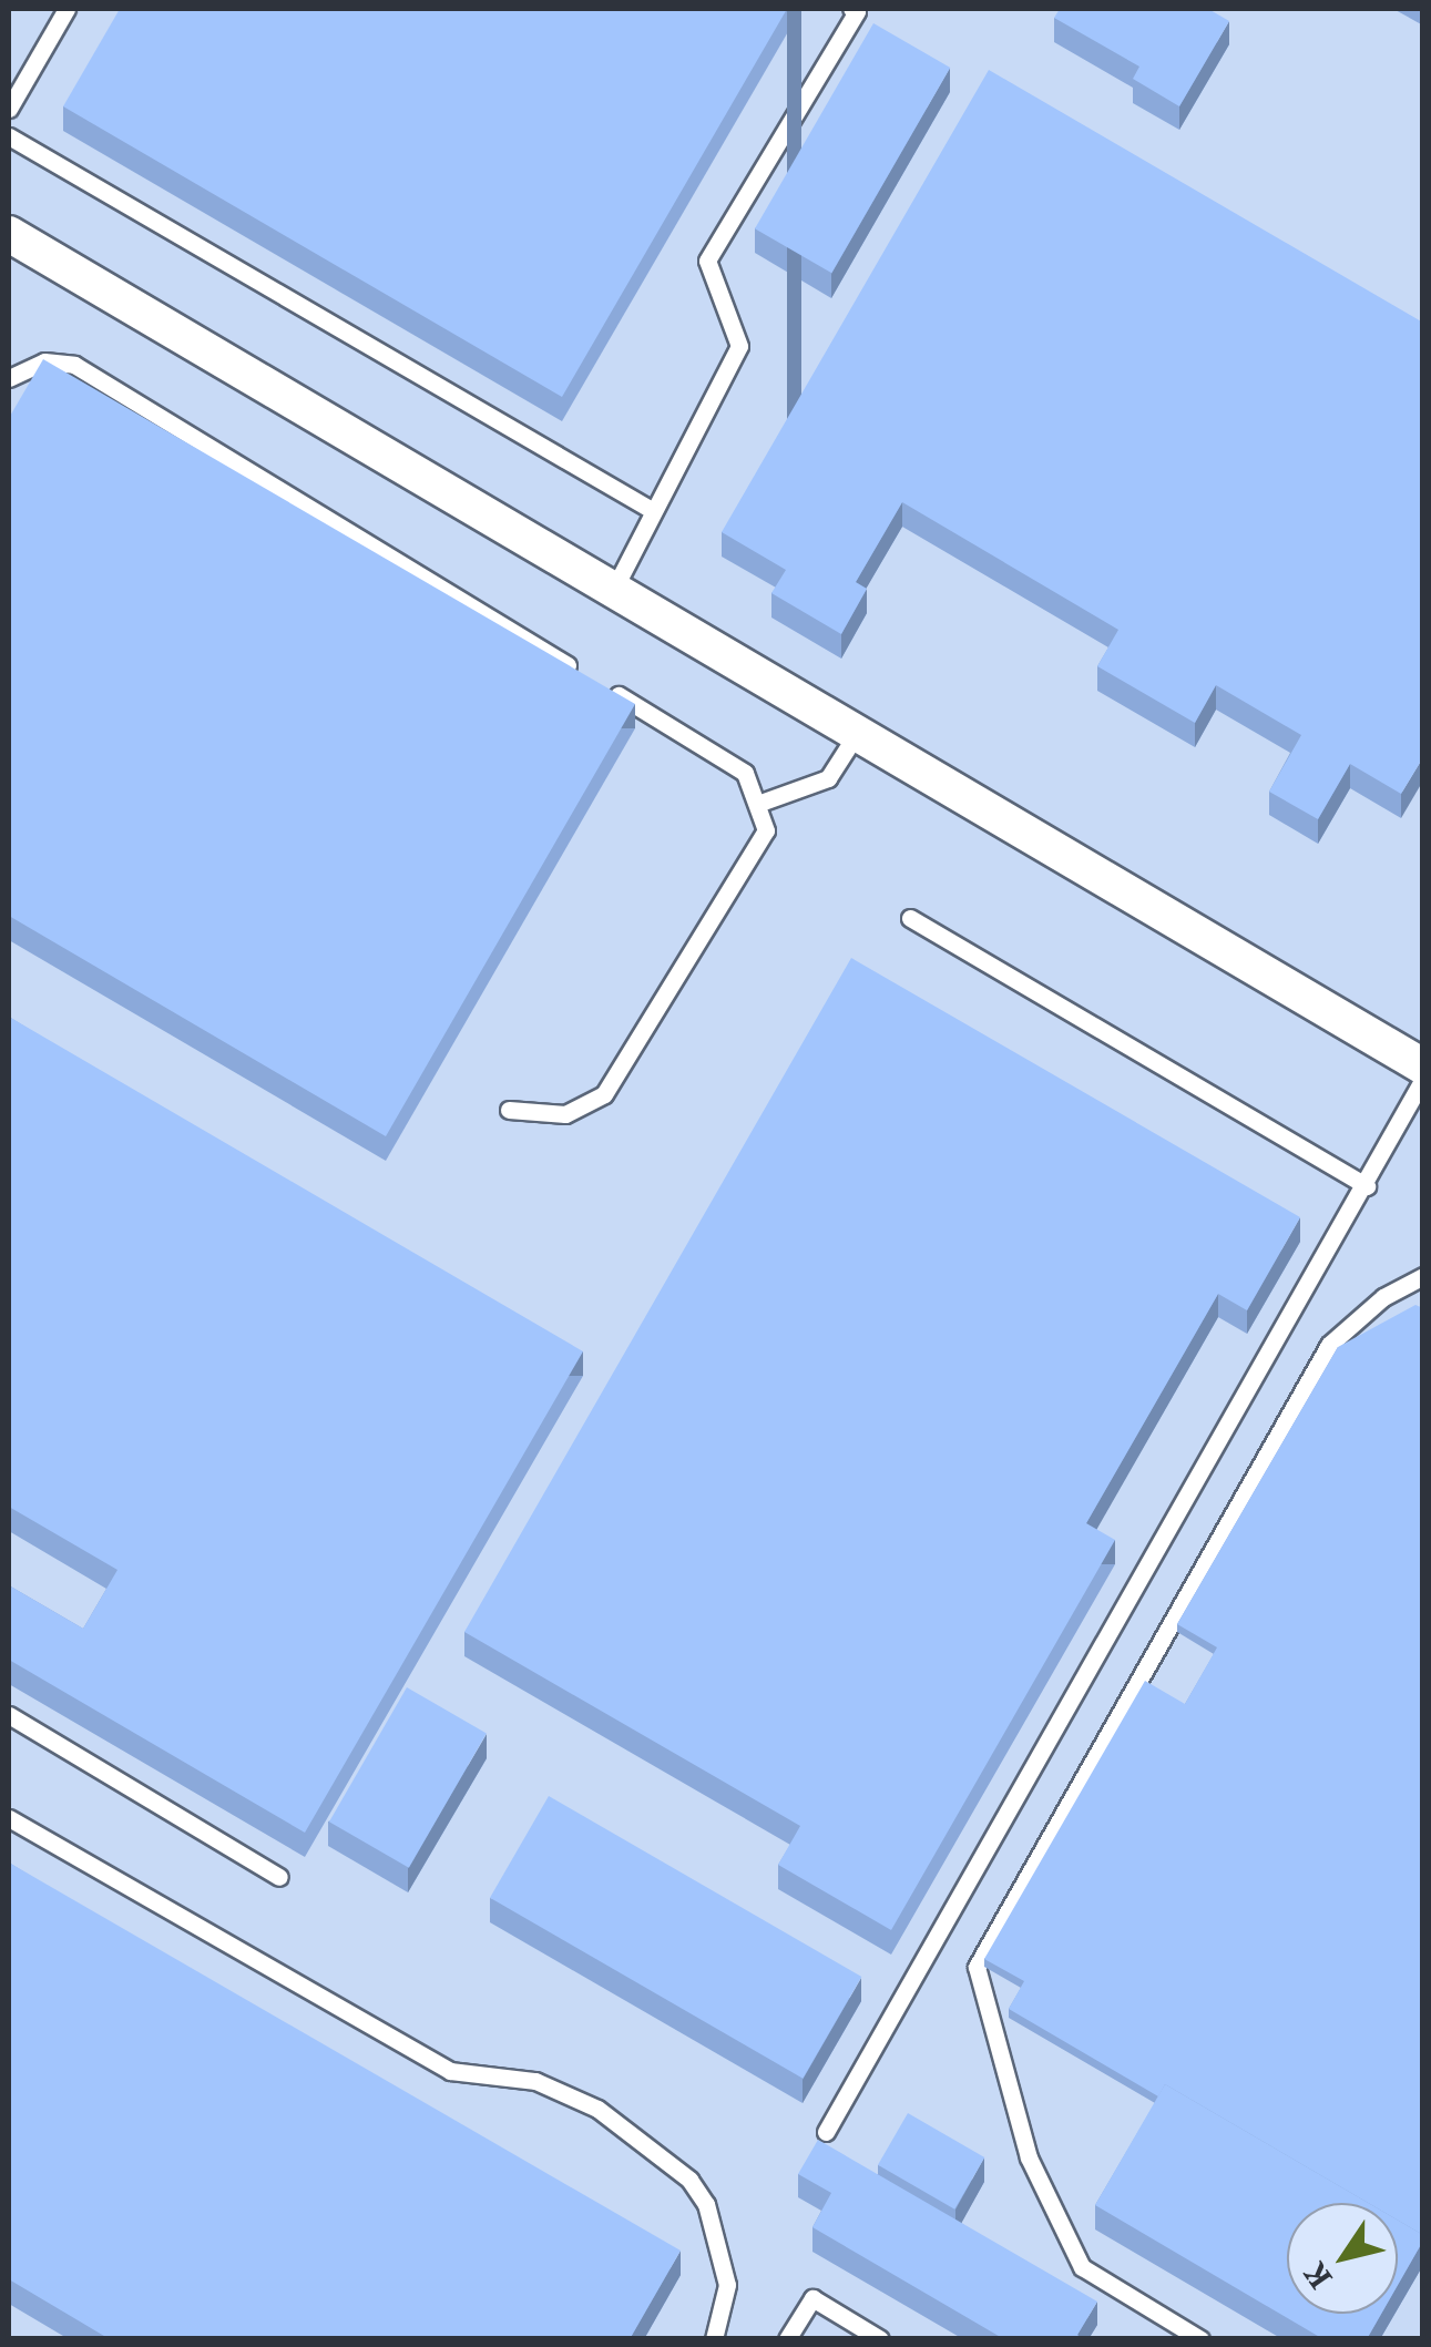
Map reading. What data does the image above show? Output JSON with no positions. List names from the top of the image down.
{
  "north": "bottom left"
}
